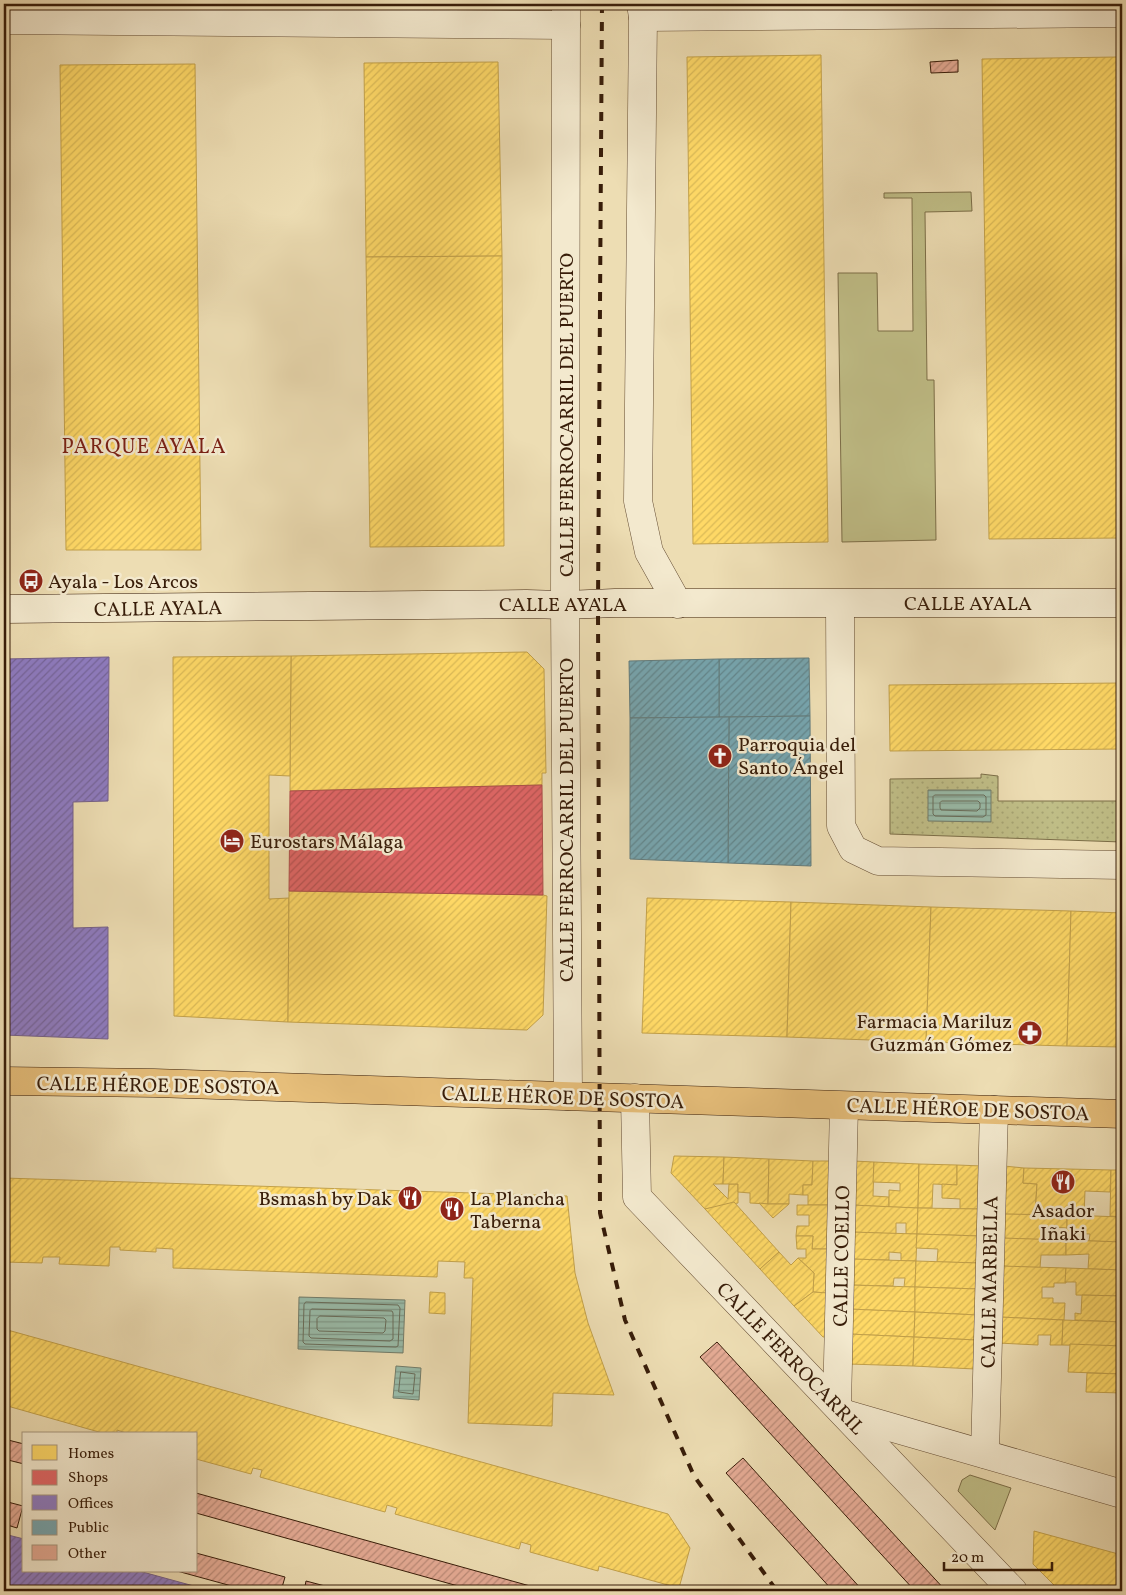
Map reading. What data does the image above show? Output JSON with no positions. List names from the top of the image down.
{
  "streets": {
    "main road": ["CALLE HÉROE DE SOSTOA"],
    "street": [
      "CALLE FERROCARRIL DEL PUERTO",
      "CALLE AYALA",
      "CALLE COELLO",
      "CALLE MARBELLA",
      "CALLE FERROCARRIL"
    ]
  },
  "crossings": [
    ["CALLE FERROCARRIL DEL PUERTO", "CALLE AYALA"],
    ["CALLE FERROCARRIL DEL PUERTO", "CALLE HÉROE DE SOSTOA"],
    ["CALLE HÉROE DE SOSTOA", "CALLE COELLO"],
    ["CALLE HÉROE DE SOSTOA", "CALLE MARBELLA"],
    ["CALLE HÉROE DE SOSTOA", "CALLE FERROCARRIL"],
    ["CALLE COELLO", "CALLE FERROCARRIL"]
  ],
  "districts": ["PARQUE AYALA"],
  "places": {
    "bus stop": ["Ayala - Los Arcos"],
    "church": ["Parroquia del Santo Ángel"],
    "hotel": ["Eurostars Málaga"],
    "pharmacy": ["Farmacia Mariluz Guzmán Gómez"],
    "restaurant": ["Asador Iñaki", "Bsmash by Dak", "La Plancha Taberna"]
  },
  "legend": [
    "Homes",
    "Shops",
    "Offices",
    "Public",
    "Other"
  ],
  "scale_bar": "20 m"
}
